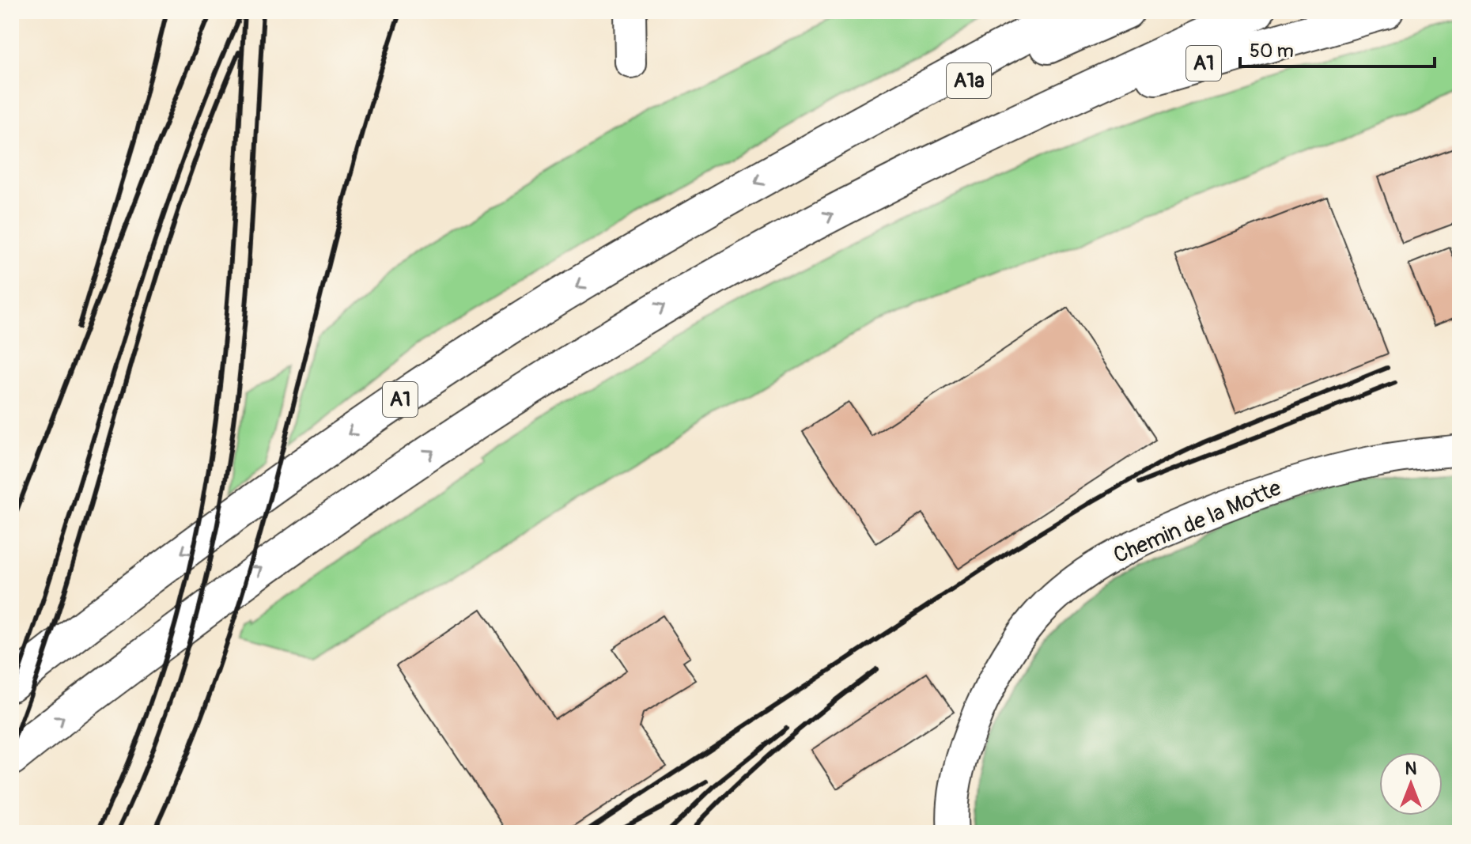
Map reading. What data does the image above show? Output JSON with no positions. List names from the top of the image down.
{
  "streets": {
    "highway": ["A1", "A1a"],
    "street": ["Chemin de la Motte"]
  },
  "crossings": [
    ["A1", "A1a"]
  ],
  "scale_bar": "50 m",
  "north": "top"
}
